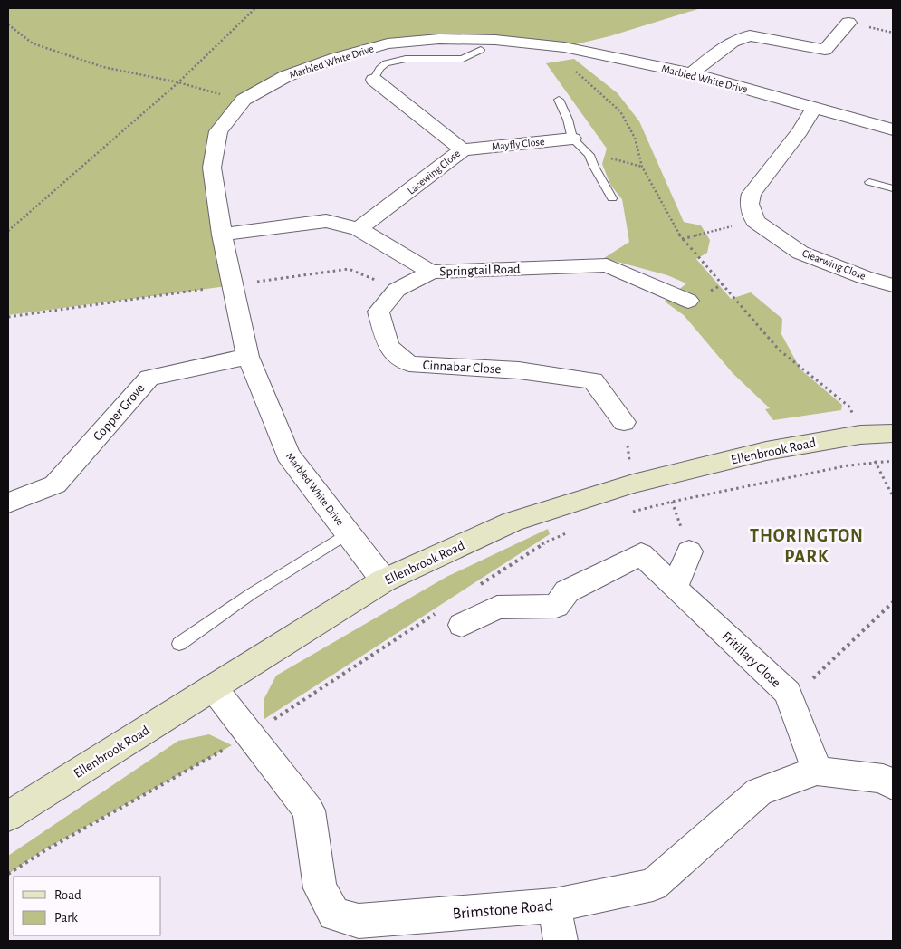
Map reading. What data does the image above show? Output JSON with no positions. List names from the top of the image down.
{
  "streets": {
    "street": [
      "Marbled White Drive",
      "Mayfly Close",
      "Lacewing Close",
      "Clearwing Close",
      "Springtail Road",
      "Cinnabar Close",
      "Copper Grove",
      "Ellenbrook Road",
      "Fritillary Close",
      "Brimstone Road"
    ]
  },
  "crossings": [
    ["Marbled White Drive", "Springtail Road"],
    ["Marbled White Drive", "Copper Grove"],
    ["Marbled White Drive", "Ellenbrook Road"],
    ["Mayfly Close", "Lacewing Close"],
    ["Lacewing Close", "Springtail Road"],
    ["Springtail Road", "Cinnabar Close"],
    ["Ellenbrook Road", "Brimstone Road"],
    ["Fritillary Close", "Brimstone Road"]
  ],
  "districts": ["THORINGTON PARK"],
  "legend": ["Road", "Park"]
}
